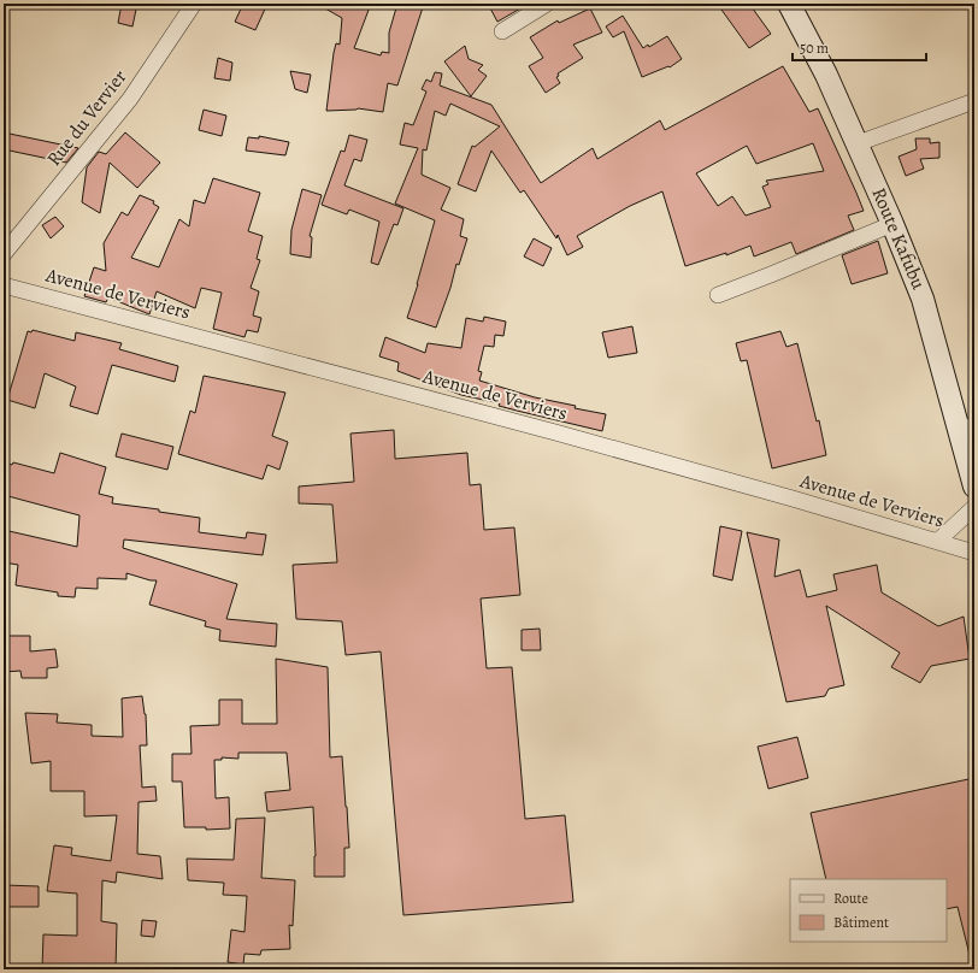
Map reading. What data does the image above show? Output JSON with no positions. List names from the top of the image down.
{
  "streets": {
    "main road": ["Route Kafubu"],
    "street": ["Rue du Vervier", "Avenue de Verviers"]
  },
  "legend": ["Route", "Bâtiment"],
  "scale_bar": "50 m"
}
